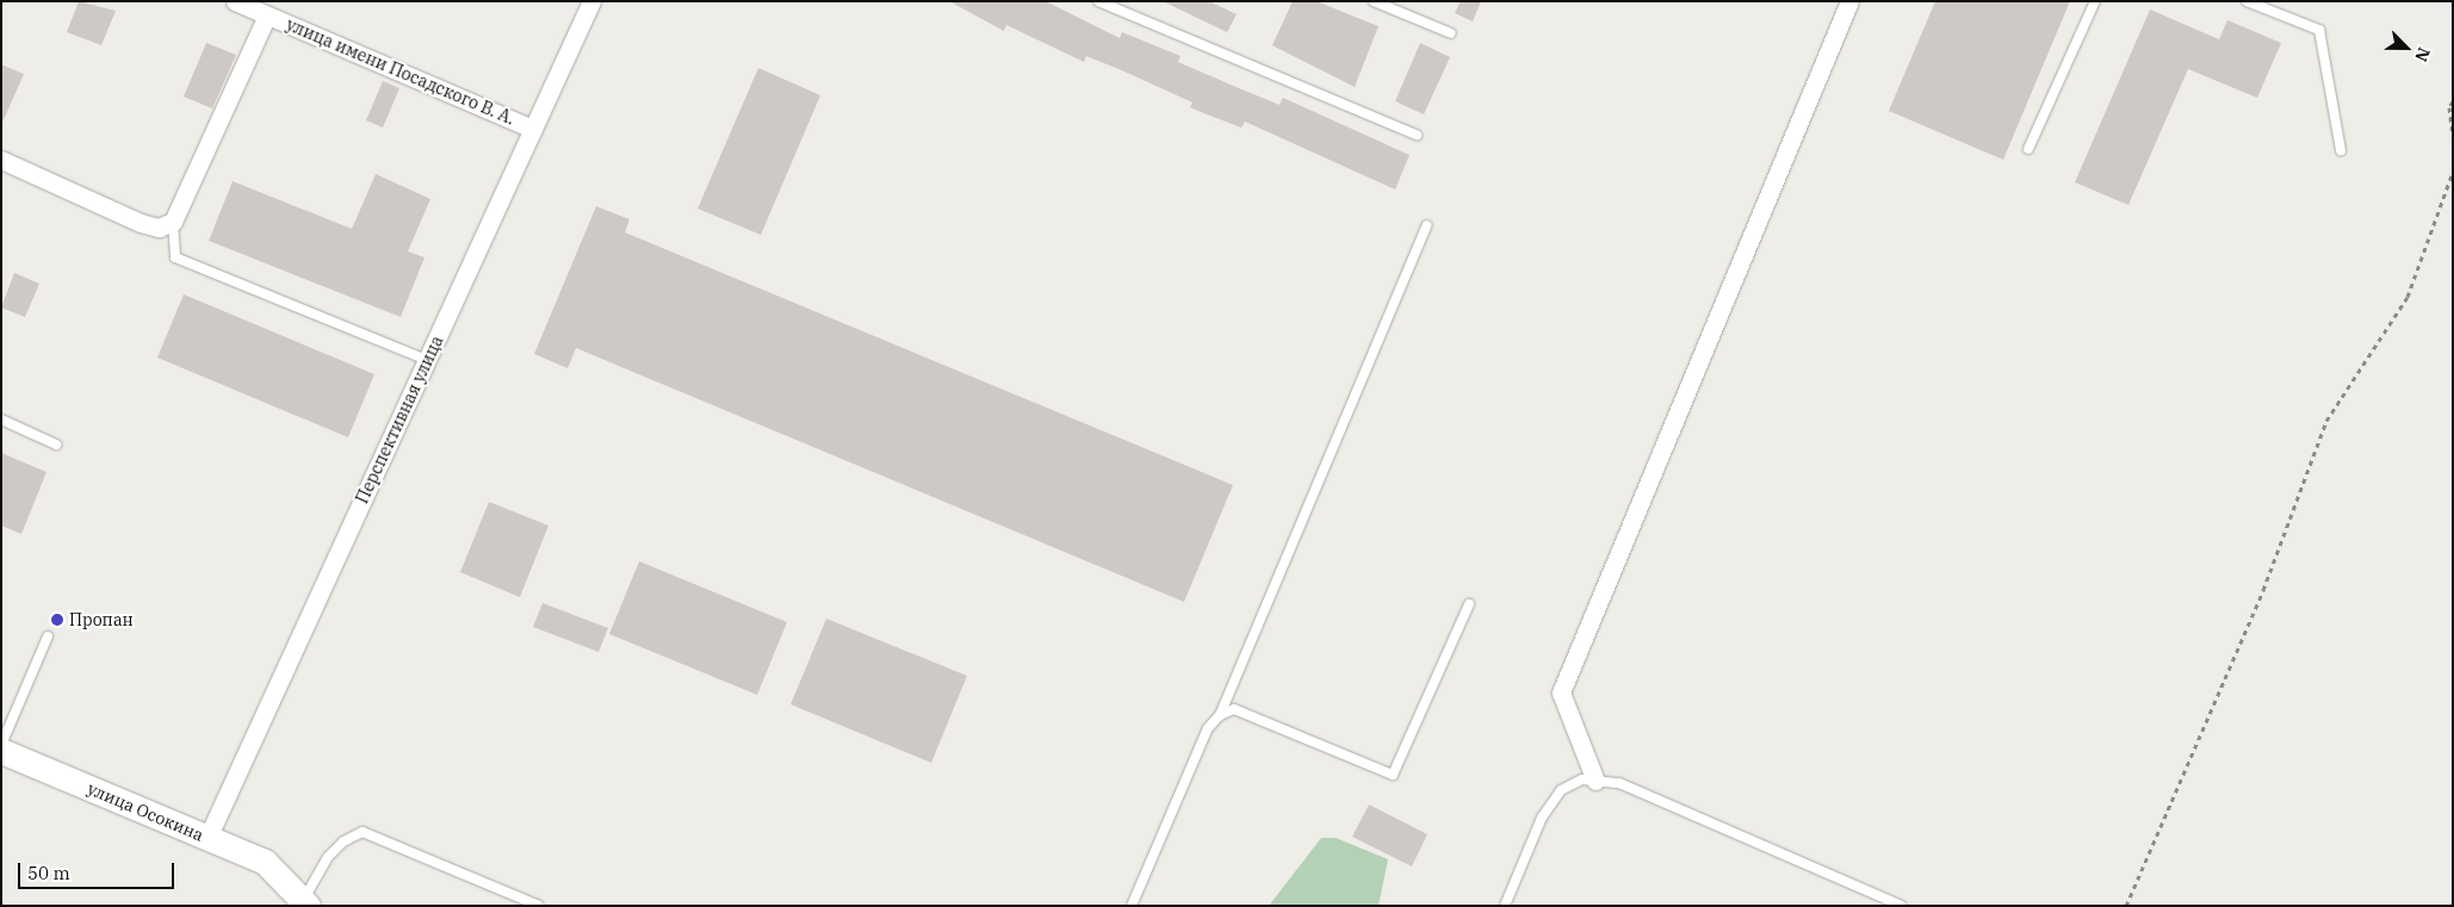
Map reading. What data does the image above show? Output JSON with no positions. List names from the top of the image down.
{
  "streets": {
    "main road": ["улица Осокина"],
    "street": ["улица имени Посадского В. А.", "Перспективная улица"]
  },
  "crossings": [
    ["улица имени Посадского В. А.", "Перспективная улица"],
    ["Перспективная улица", "улица Осокина"]
  ],
  "places": ["Пропан"],
  "scale_bar": "50 m",
  "north": "bottom right"
}
